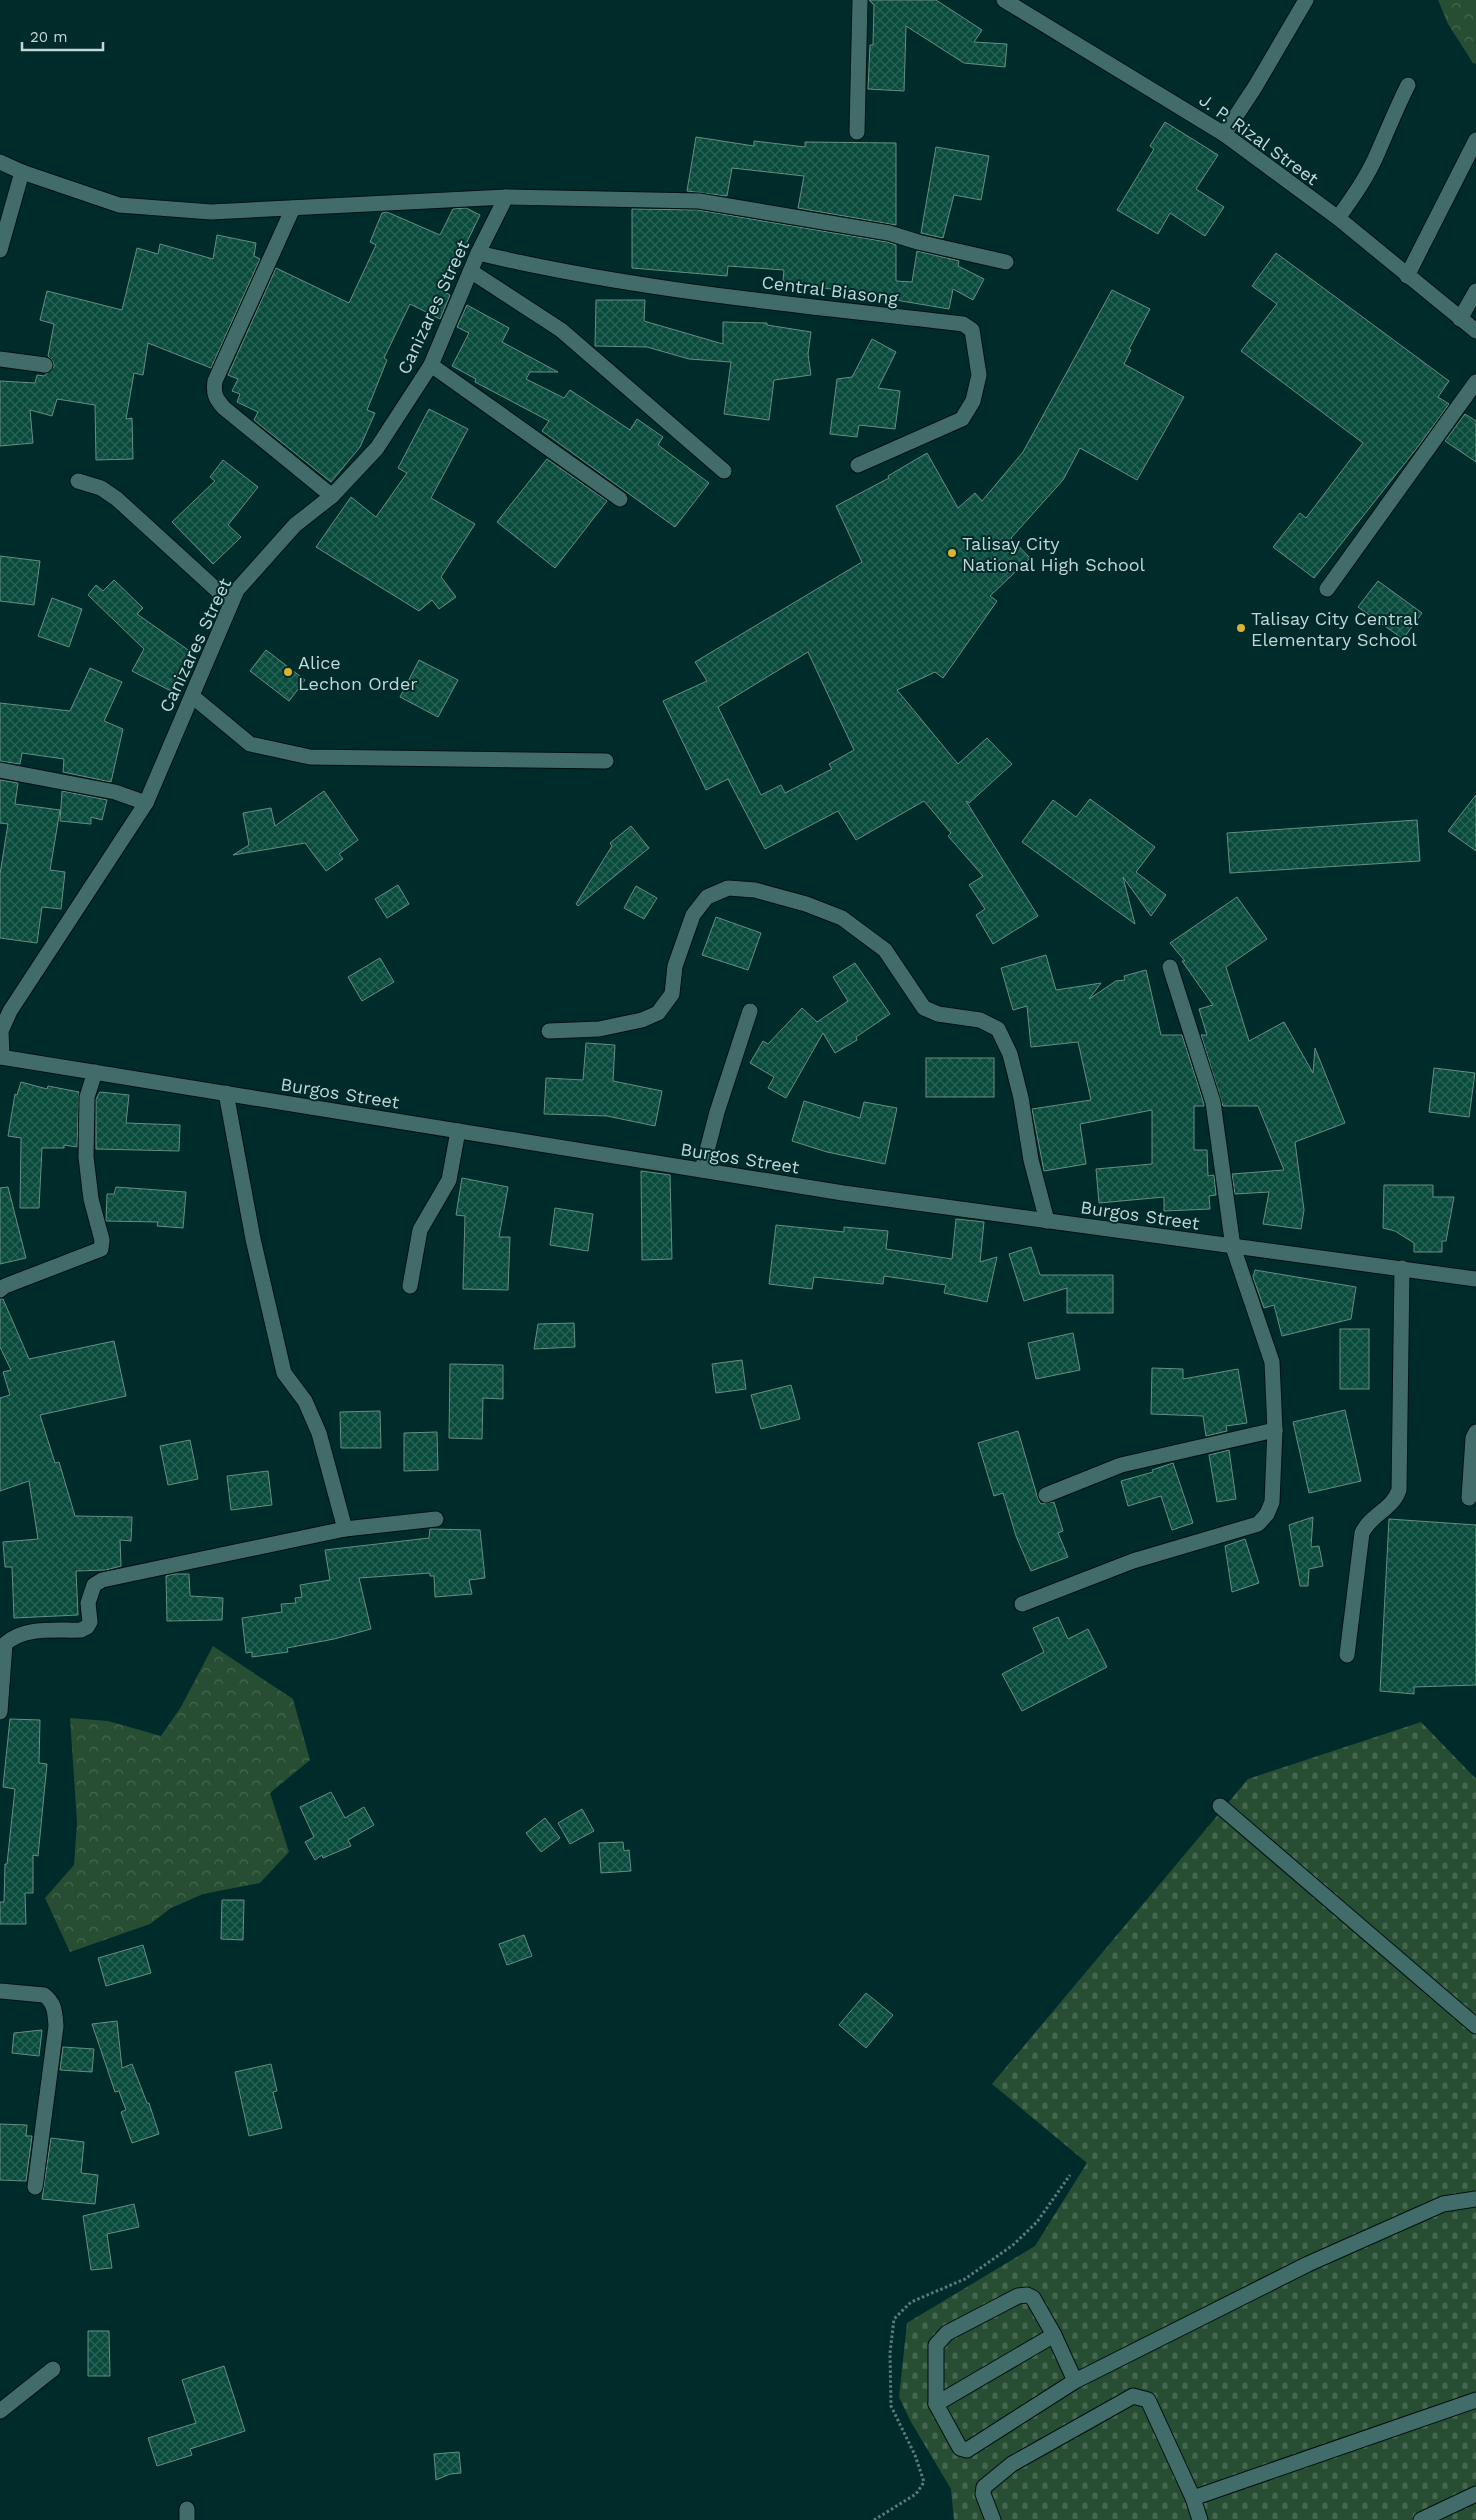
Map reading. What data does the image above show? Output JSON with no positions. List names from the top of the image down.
{
  "streets": {
    "street": [
      "J. P. Rizal Street",
      "Central Biasong",
      "Canizares Street",
      "Burgos Street"
    ]
  },
  "crossings": [
    ["Central Biasong", "Canizares Street"],
    ["Canizares Street", "Burgos Street"]
  ],
  "places": ["Talisay City National High School", "Talisay City Central Elementary School", "Alice Lechon Order"],
  "scale_bar": "20 m"
}
